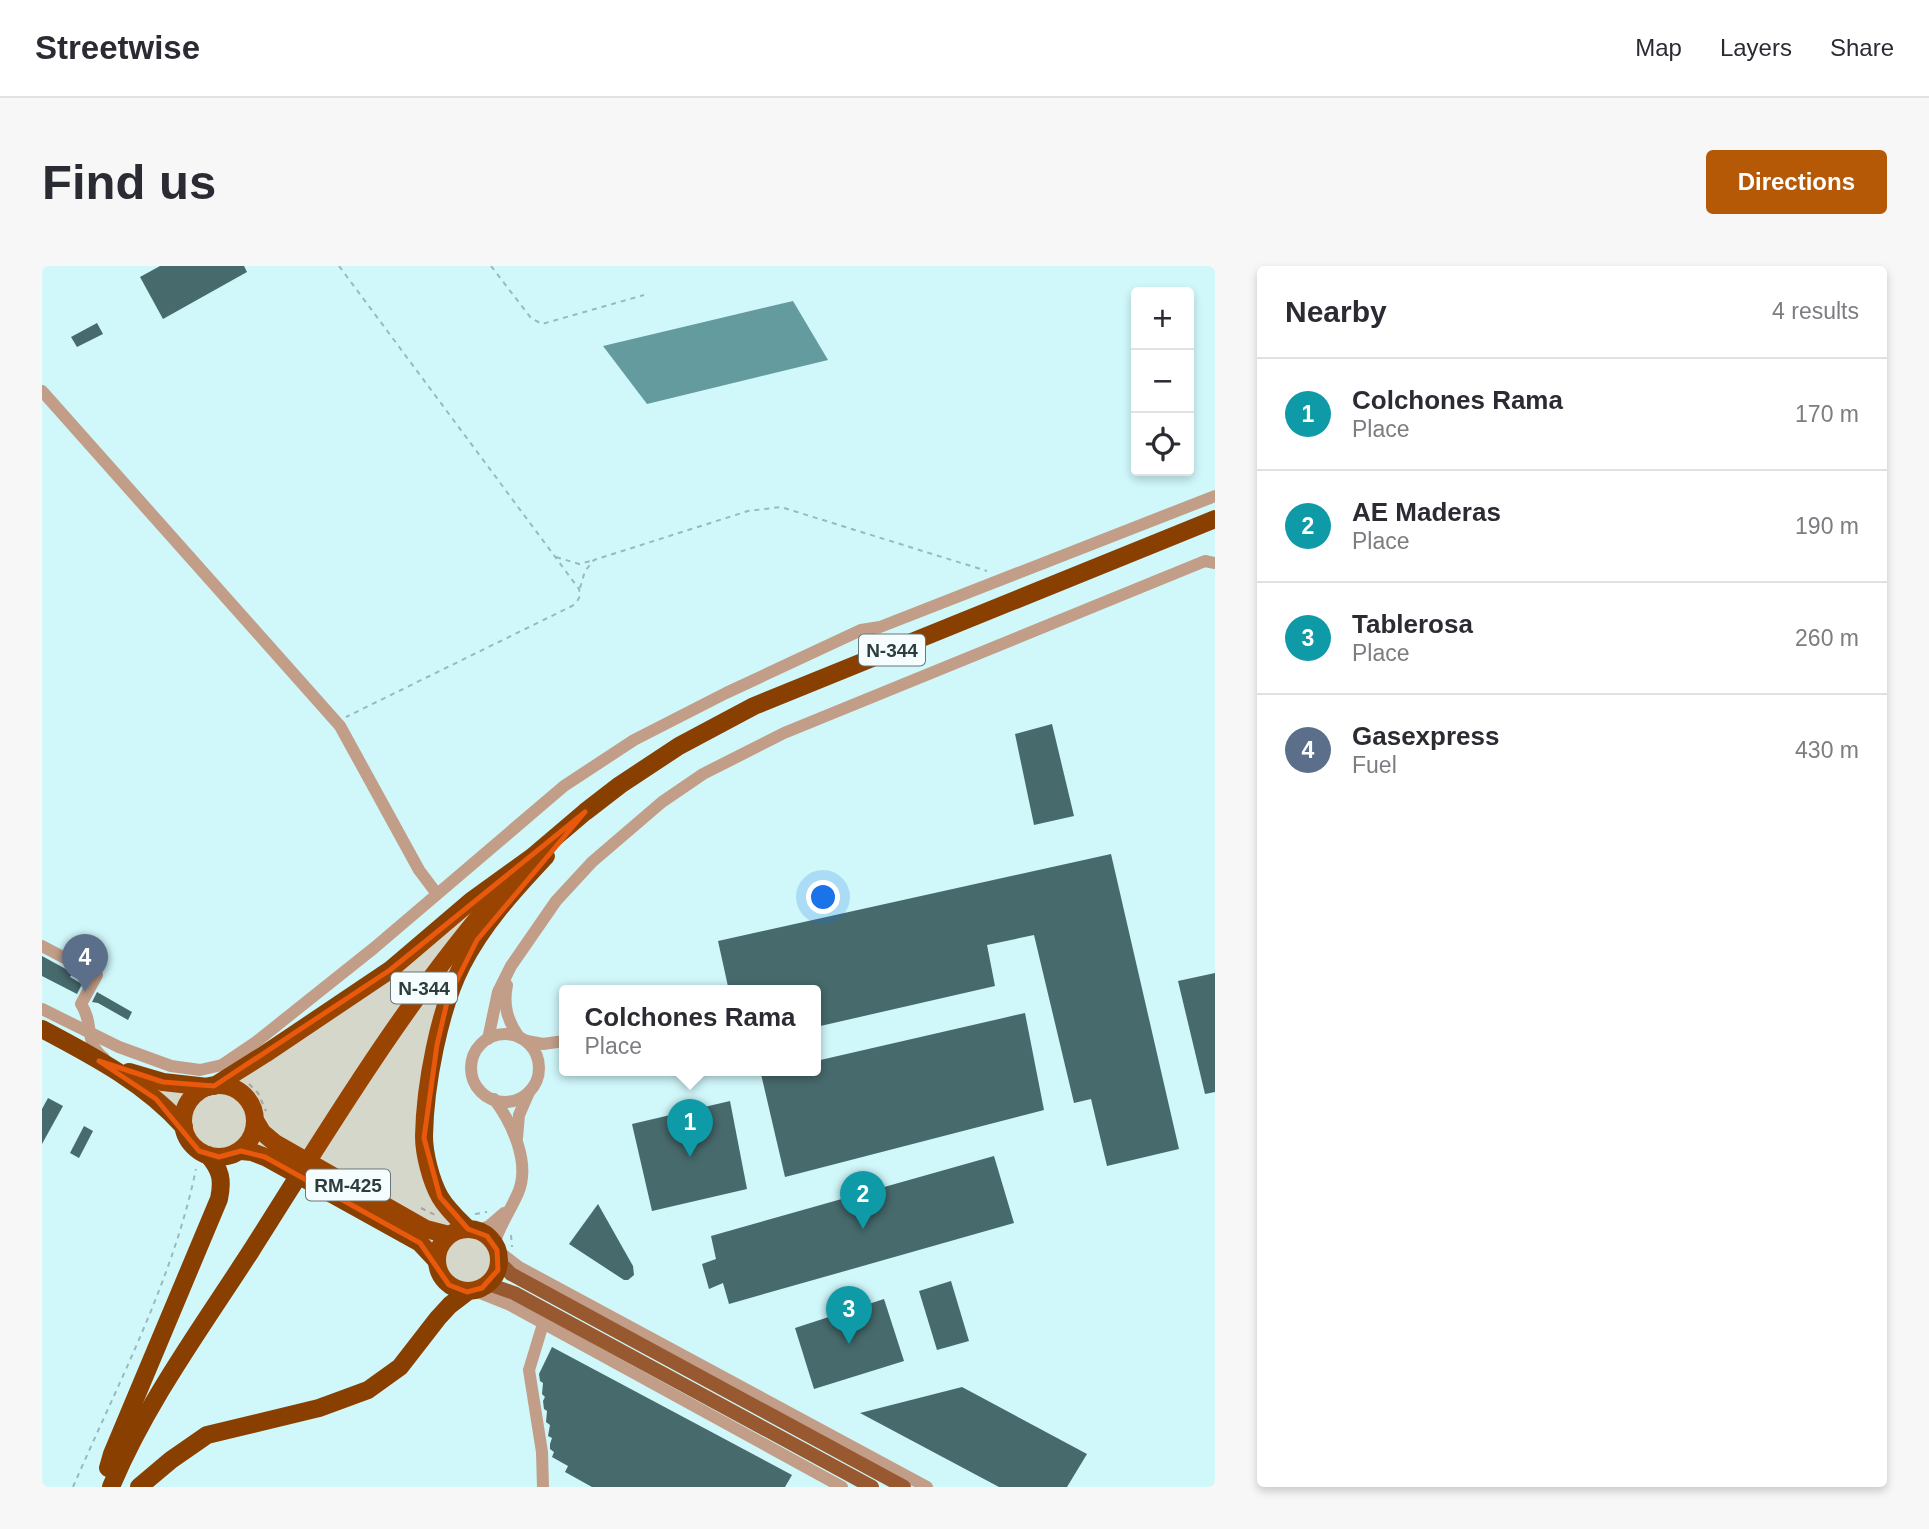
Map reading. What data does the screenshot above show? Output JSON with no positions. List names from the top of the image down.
{
  "streets": {
    "highway": ["N-344", "RM-425"]
  },
  "page": {
    "header": "Streetwise",
    "nav": ["Map", "Layers", "Share"],
    "buttons": "Directions",
    "title": "Find us",
    "heading": ["Nearby", "4 results"],
    "map_buttons": ["+", "−"],
    "list": [
      {
        "mark": "1",
        "name": "Colchones Rama",
        "note": "Place",
        "value": "170 m"
      },
      {
        "mark": "2",
        "name": "AE Maderas",
        "note": "Place",
        "value": "190 m"
      },
      {
        "mark": "3",
        "name": "Tablerosa",
        "note": "Place",
        "value": "260 m"
      },
      {
        "mark": "4",
        "name": "Gasexpress",
        "note": "Fuel",
        "value": "430 m"
      }
    ],
    "pins": [
      "4",
      "1",
      "2",
      "3"
    ],
    "popup": ["Colchones Rama", "Place"]
  }
}
